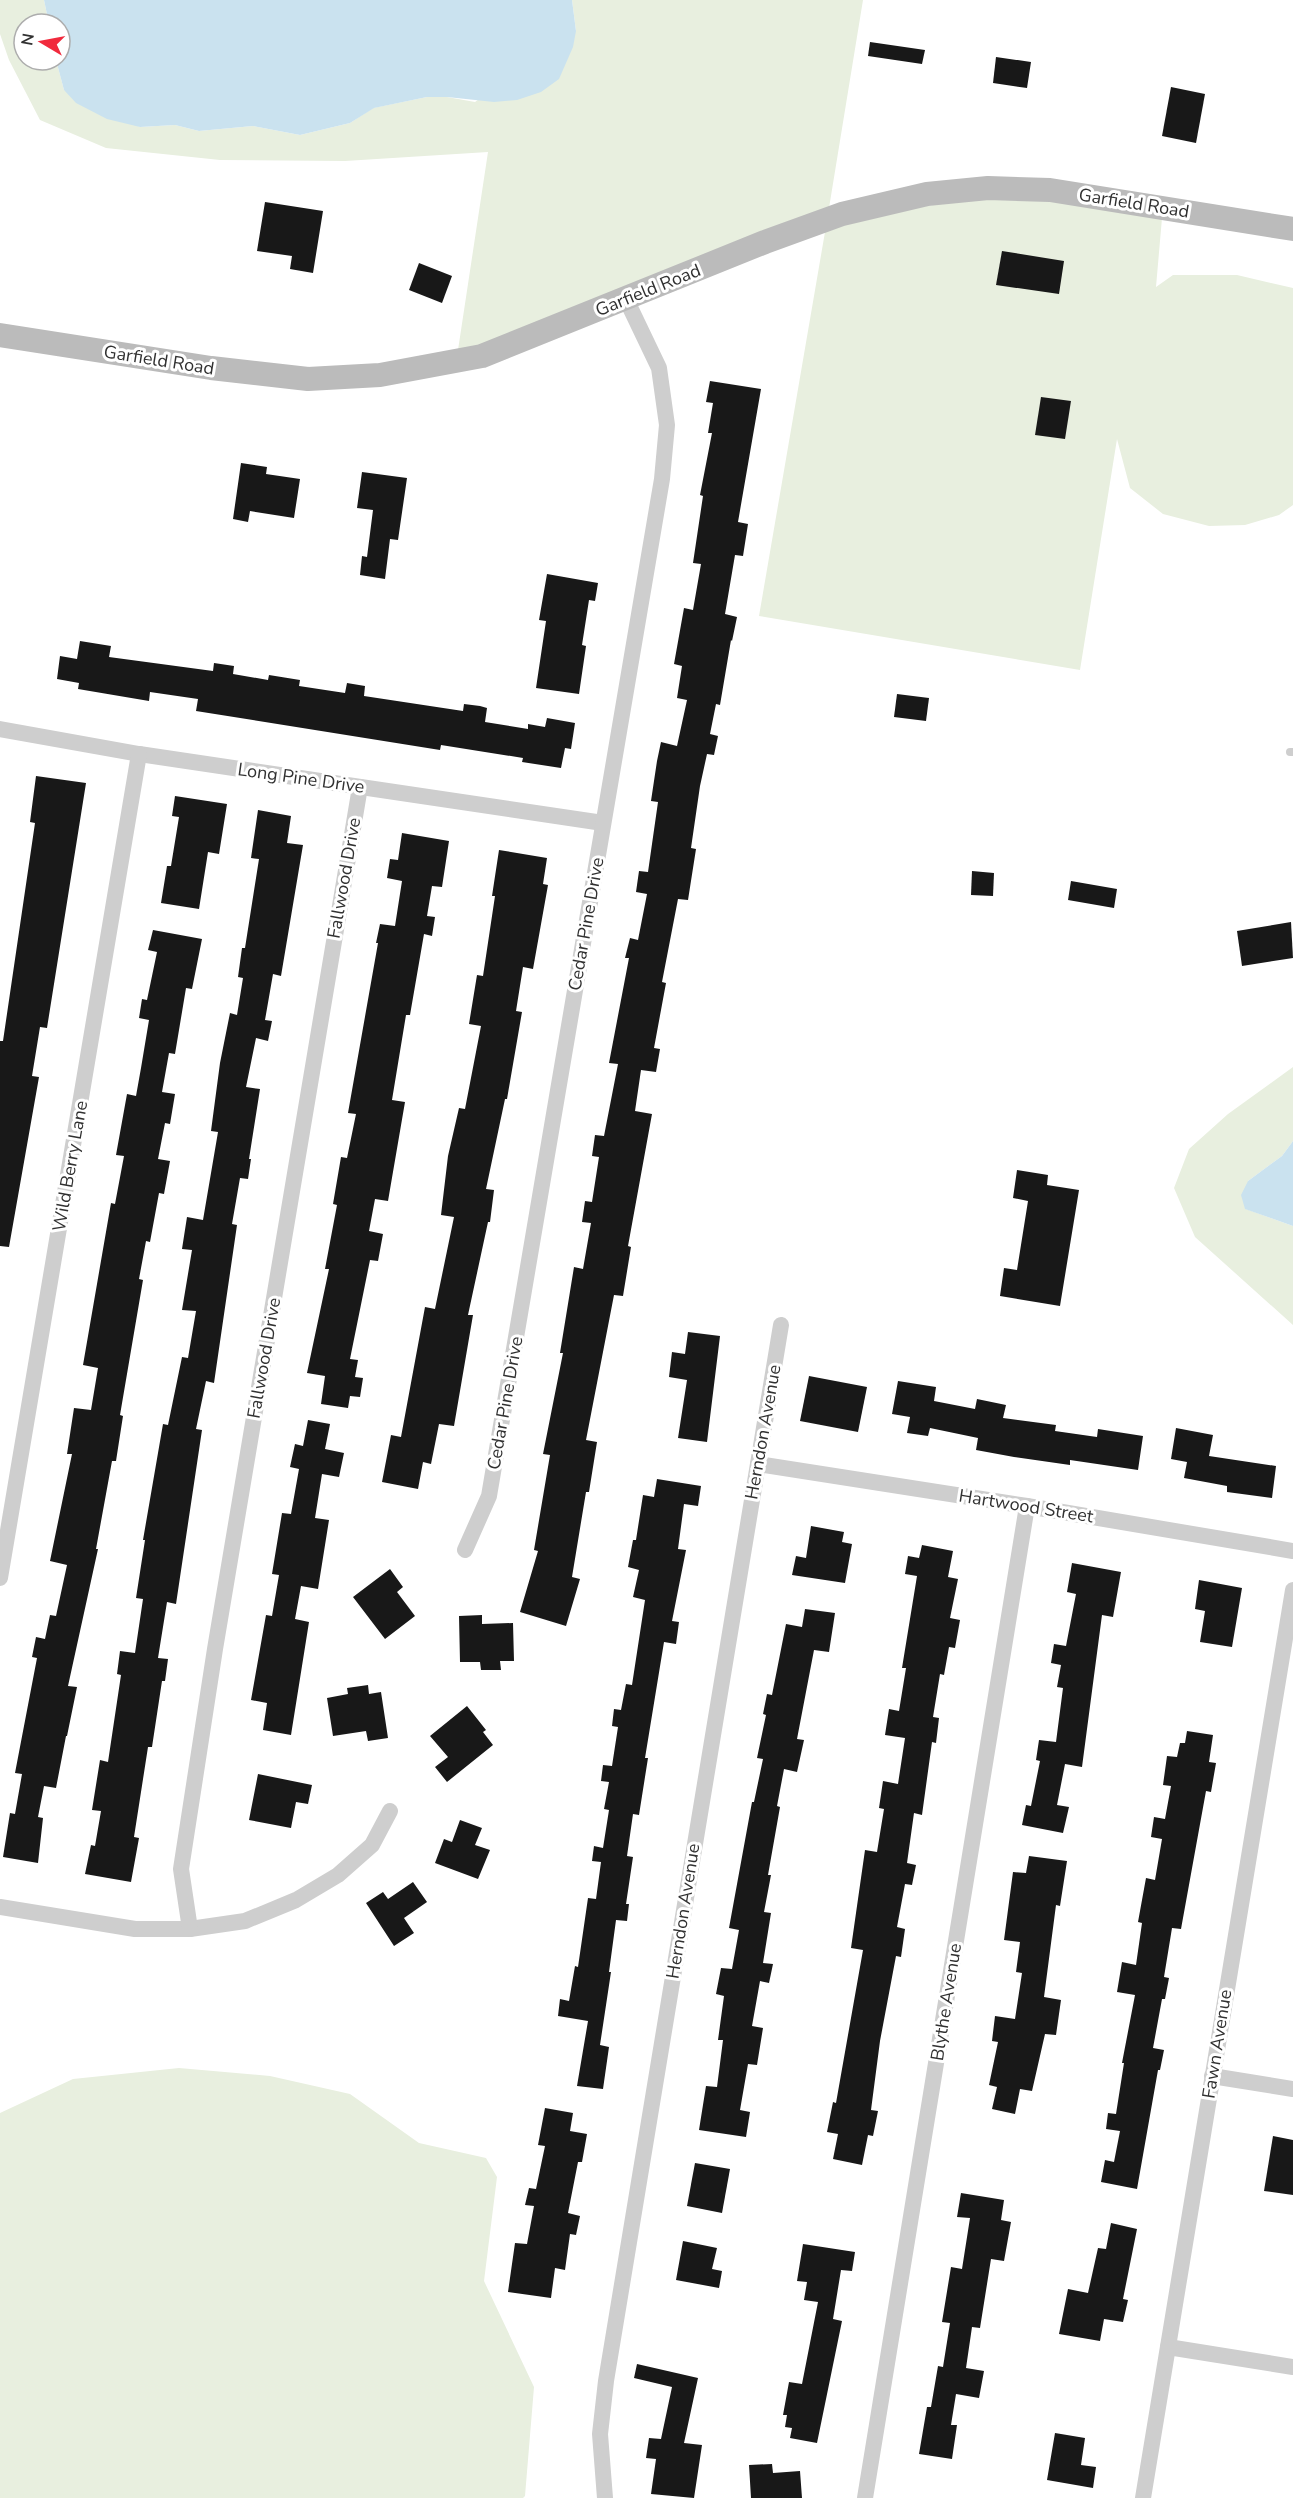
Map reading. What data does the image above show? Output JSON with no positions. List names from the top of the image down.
{
  "streets": {
    "street": [
      "Garfield Road",
      "Long Pine Drive",
      "Fallwood Drive",
      "Cedar Pine Drive",
      "Wild Berry Lane",
      "Herndon Avenue",
      "Hartwood Street",
      "Blythe Avenue",
      "Fawn Avenue"
    ]
  },
  "crossings": [
    ["Garfield Road", "Cedar Pine Drive"],
    ["Long Pine Drive", "Fallwood Drive"],
    ["Long Pine Drive", "Cedar Pine Drive"],
    ["Long Pine Drive", "Wild Berry Lane"],
    ["Herndon Avenue", "Hartwood Street"],
    ["Hartwood Street", "Blythe Avenue"]
  ],
  "north": "left"
}
